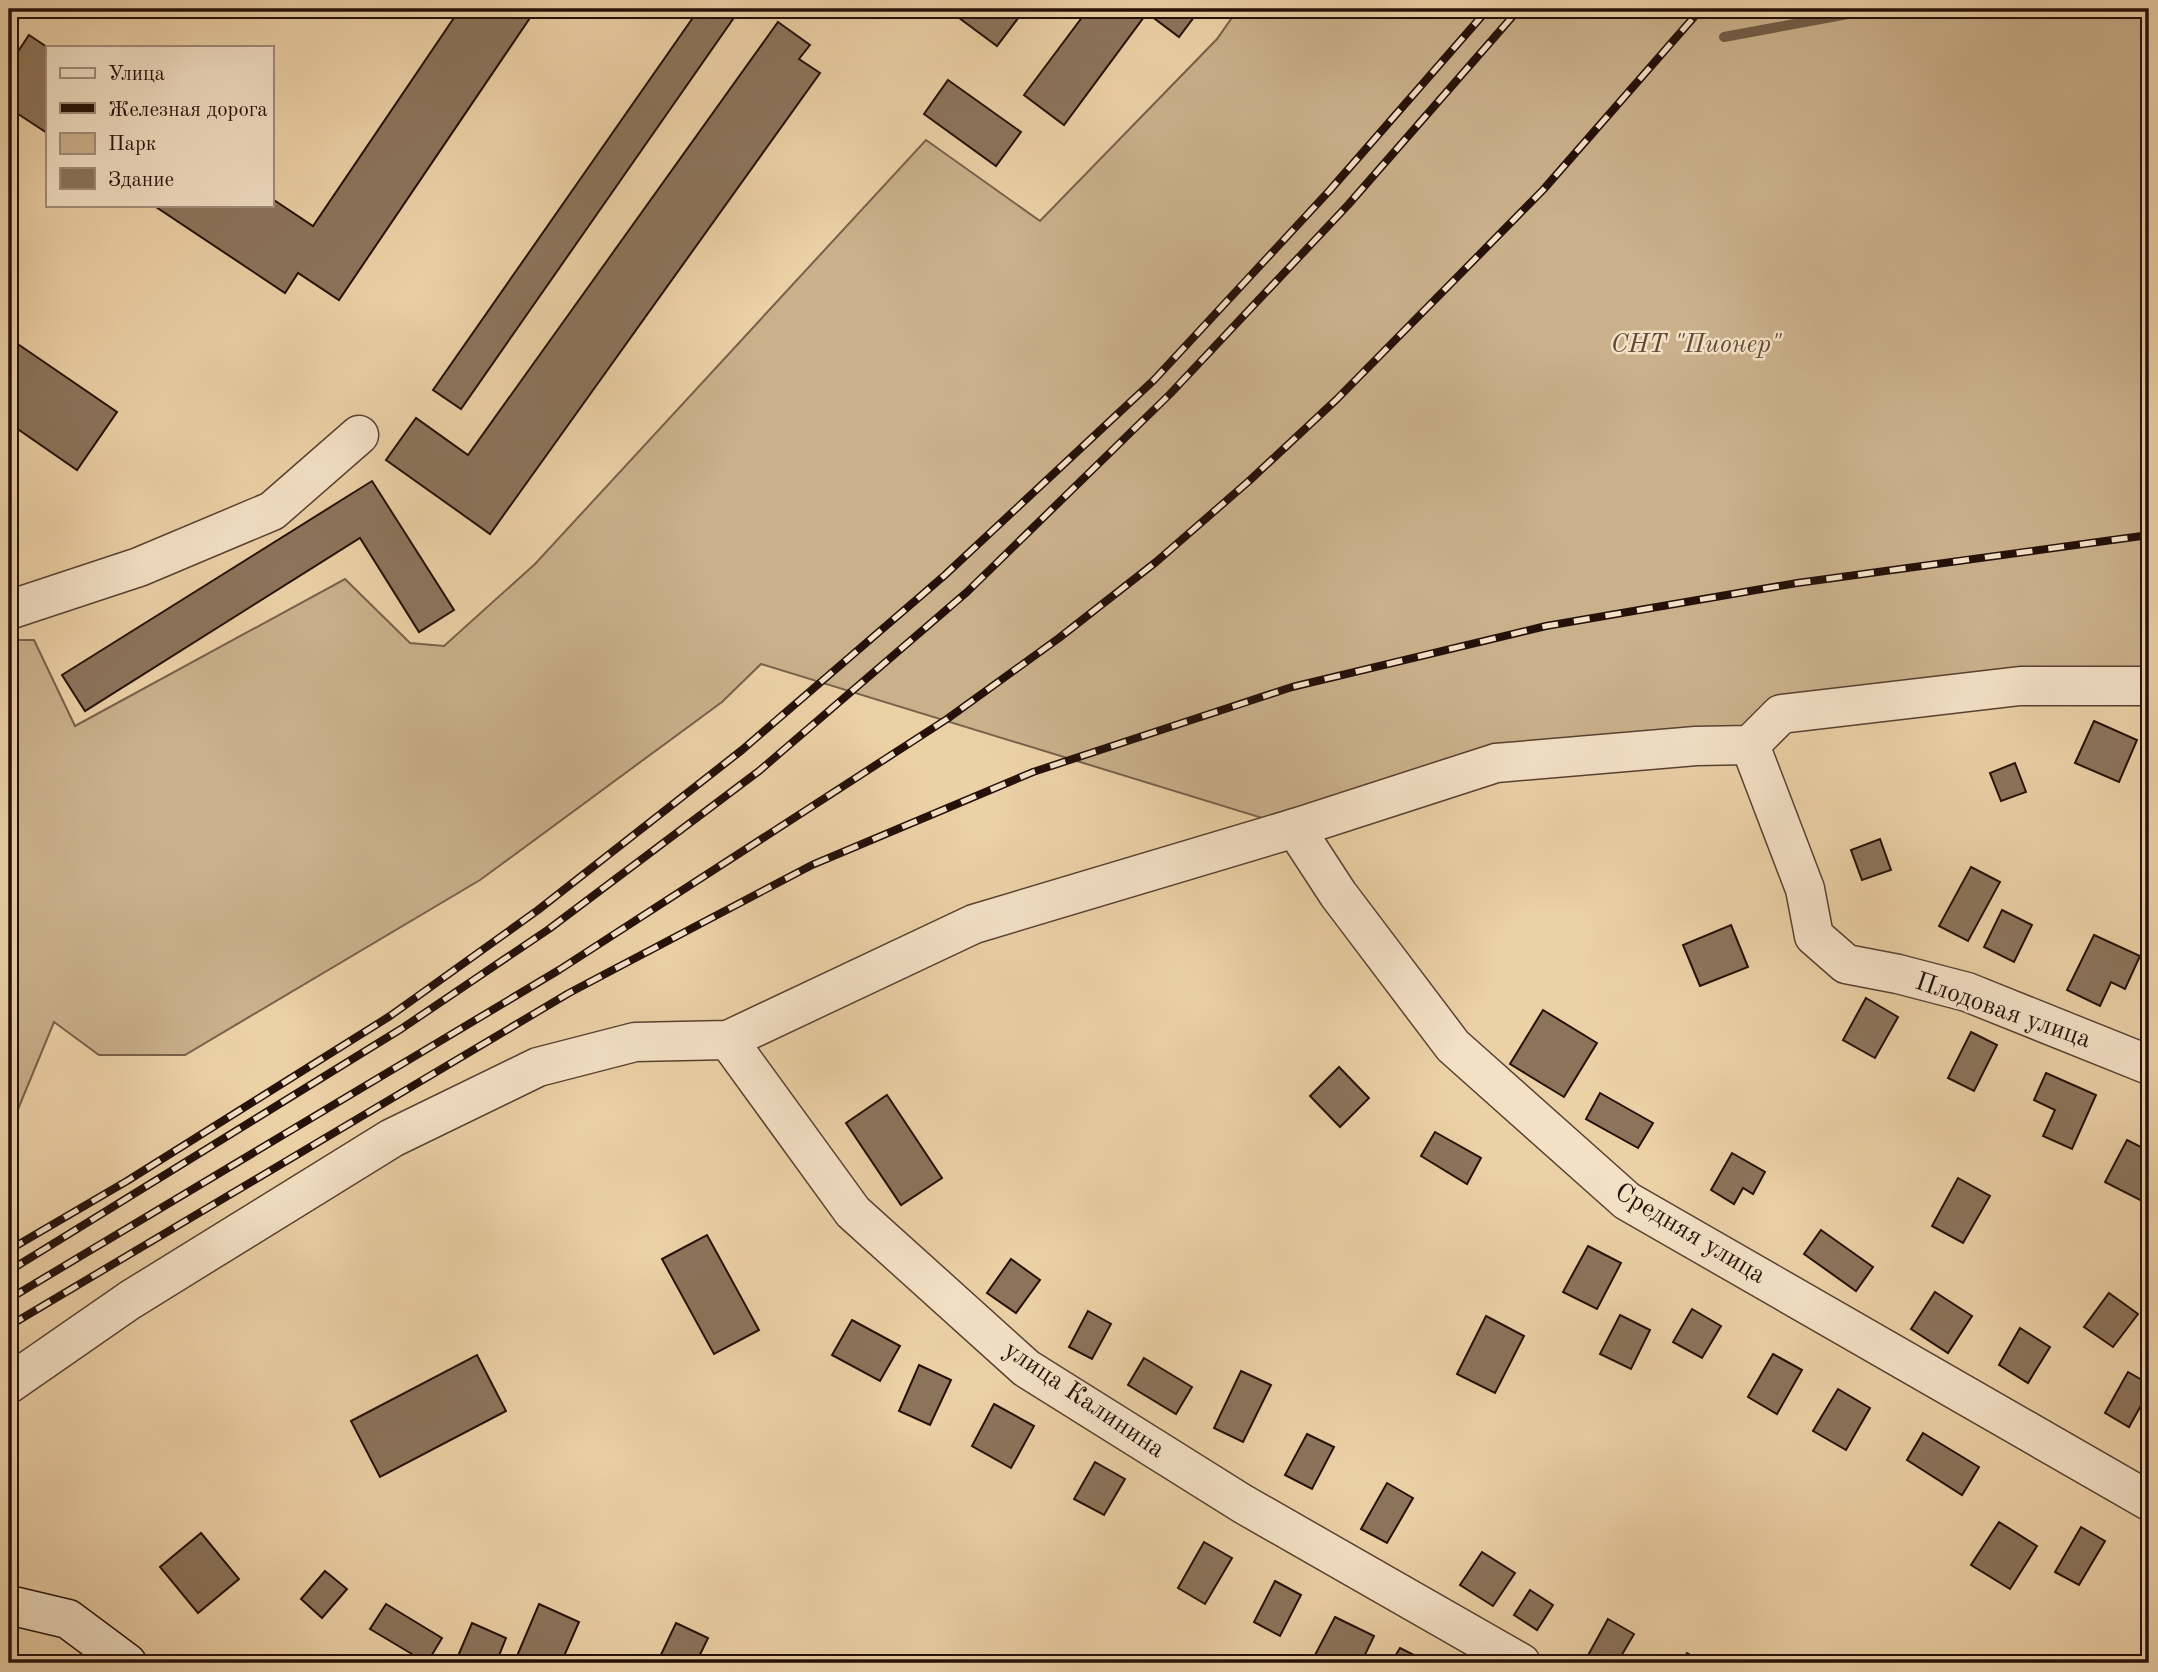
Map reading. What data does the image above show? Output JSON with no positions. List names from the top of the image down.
{
  "streets": {
    "street": ["Плодовая улица", "Средняя улица", "улица Калинина"]
  },
  "parks": ["СНТ \"Пионер\""],
  "legend": [
    "Улица",
    "Железная дорога",
    "Парк",
    "Здание"
  ]
}
